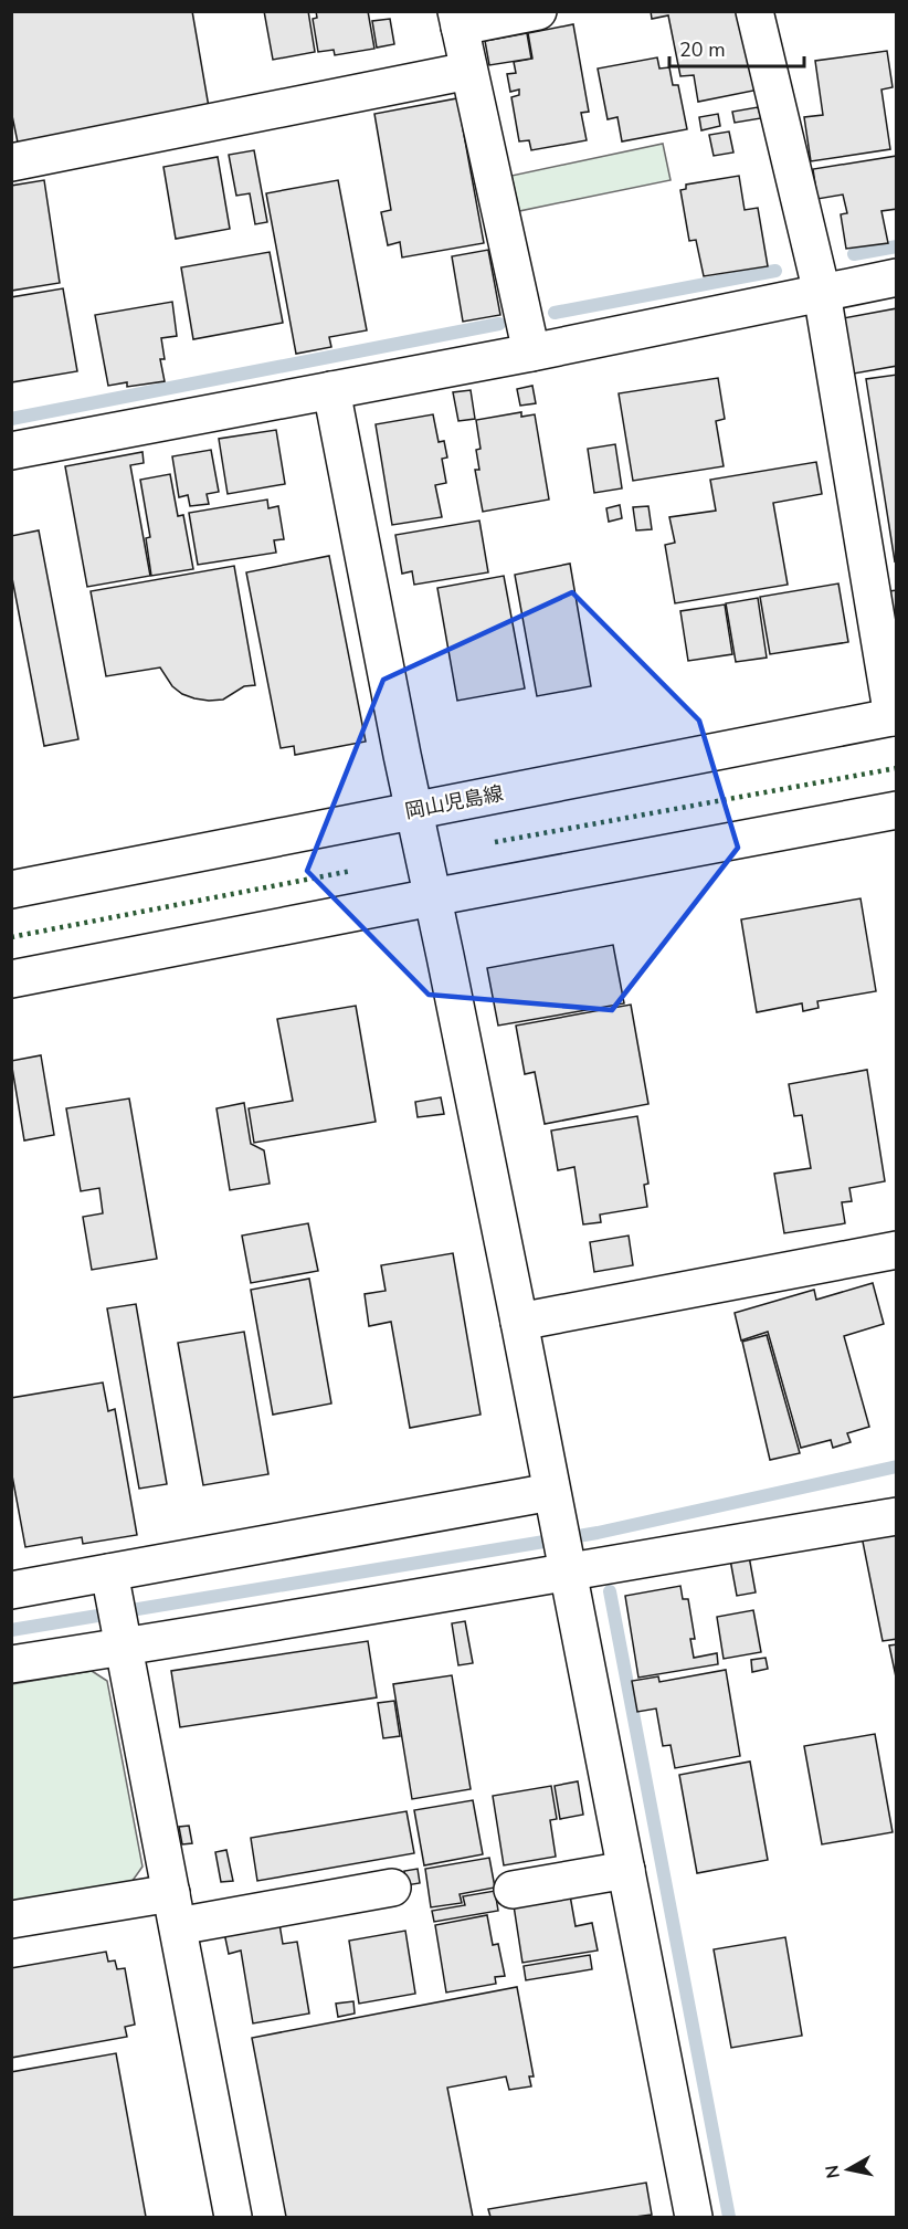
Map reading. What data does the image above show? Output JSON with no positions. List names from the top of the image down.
{
  "streets": {
    "street": ["岡山児島線"]
  },
  "scale_bar": "20 m",
  "north": "left"
}
